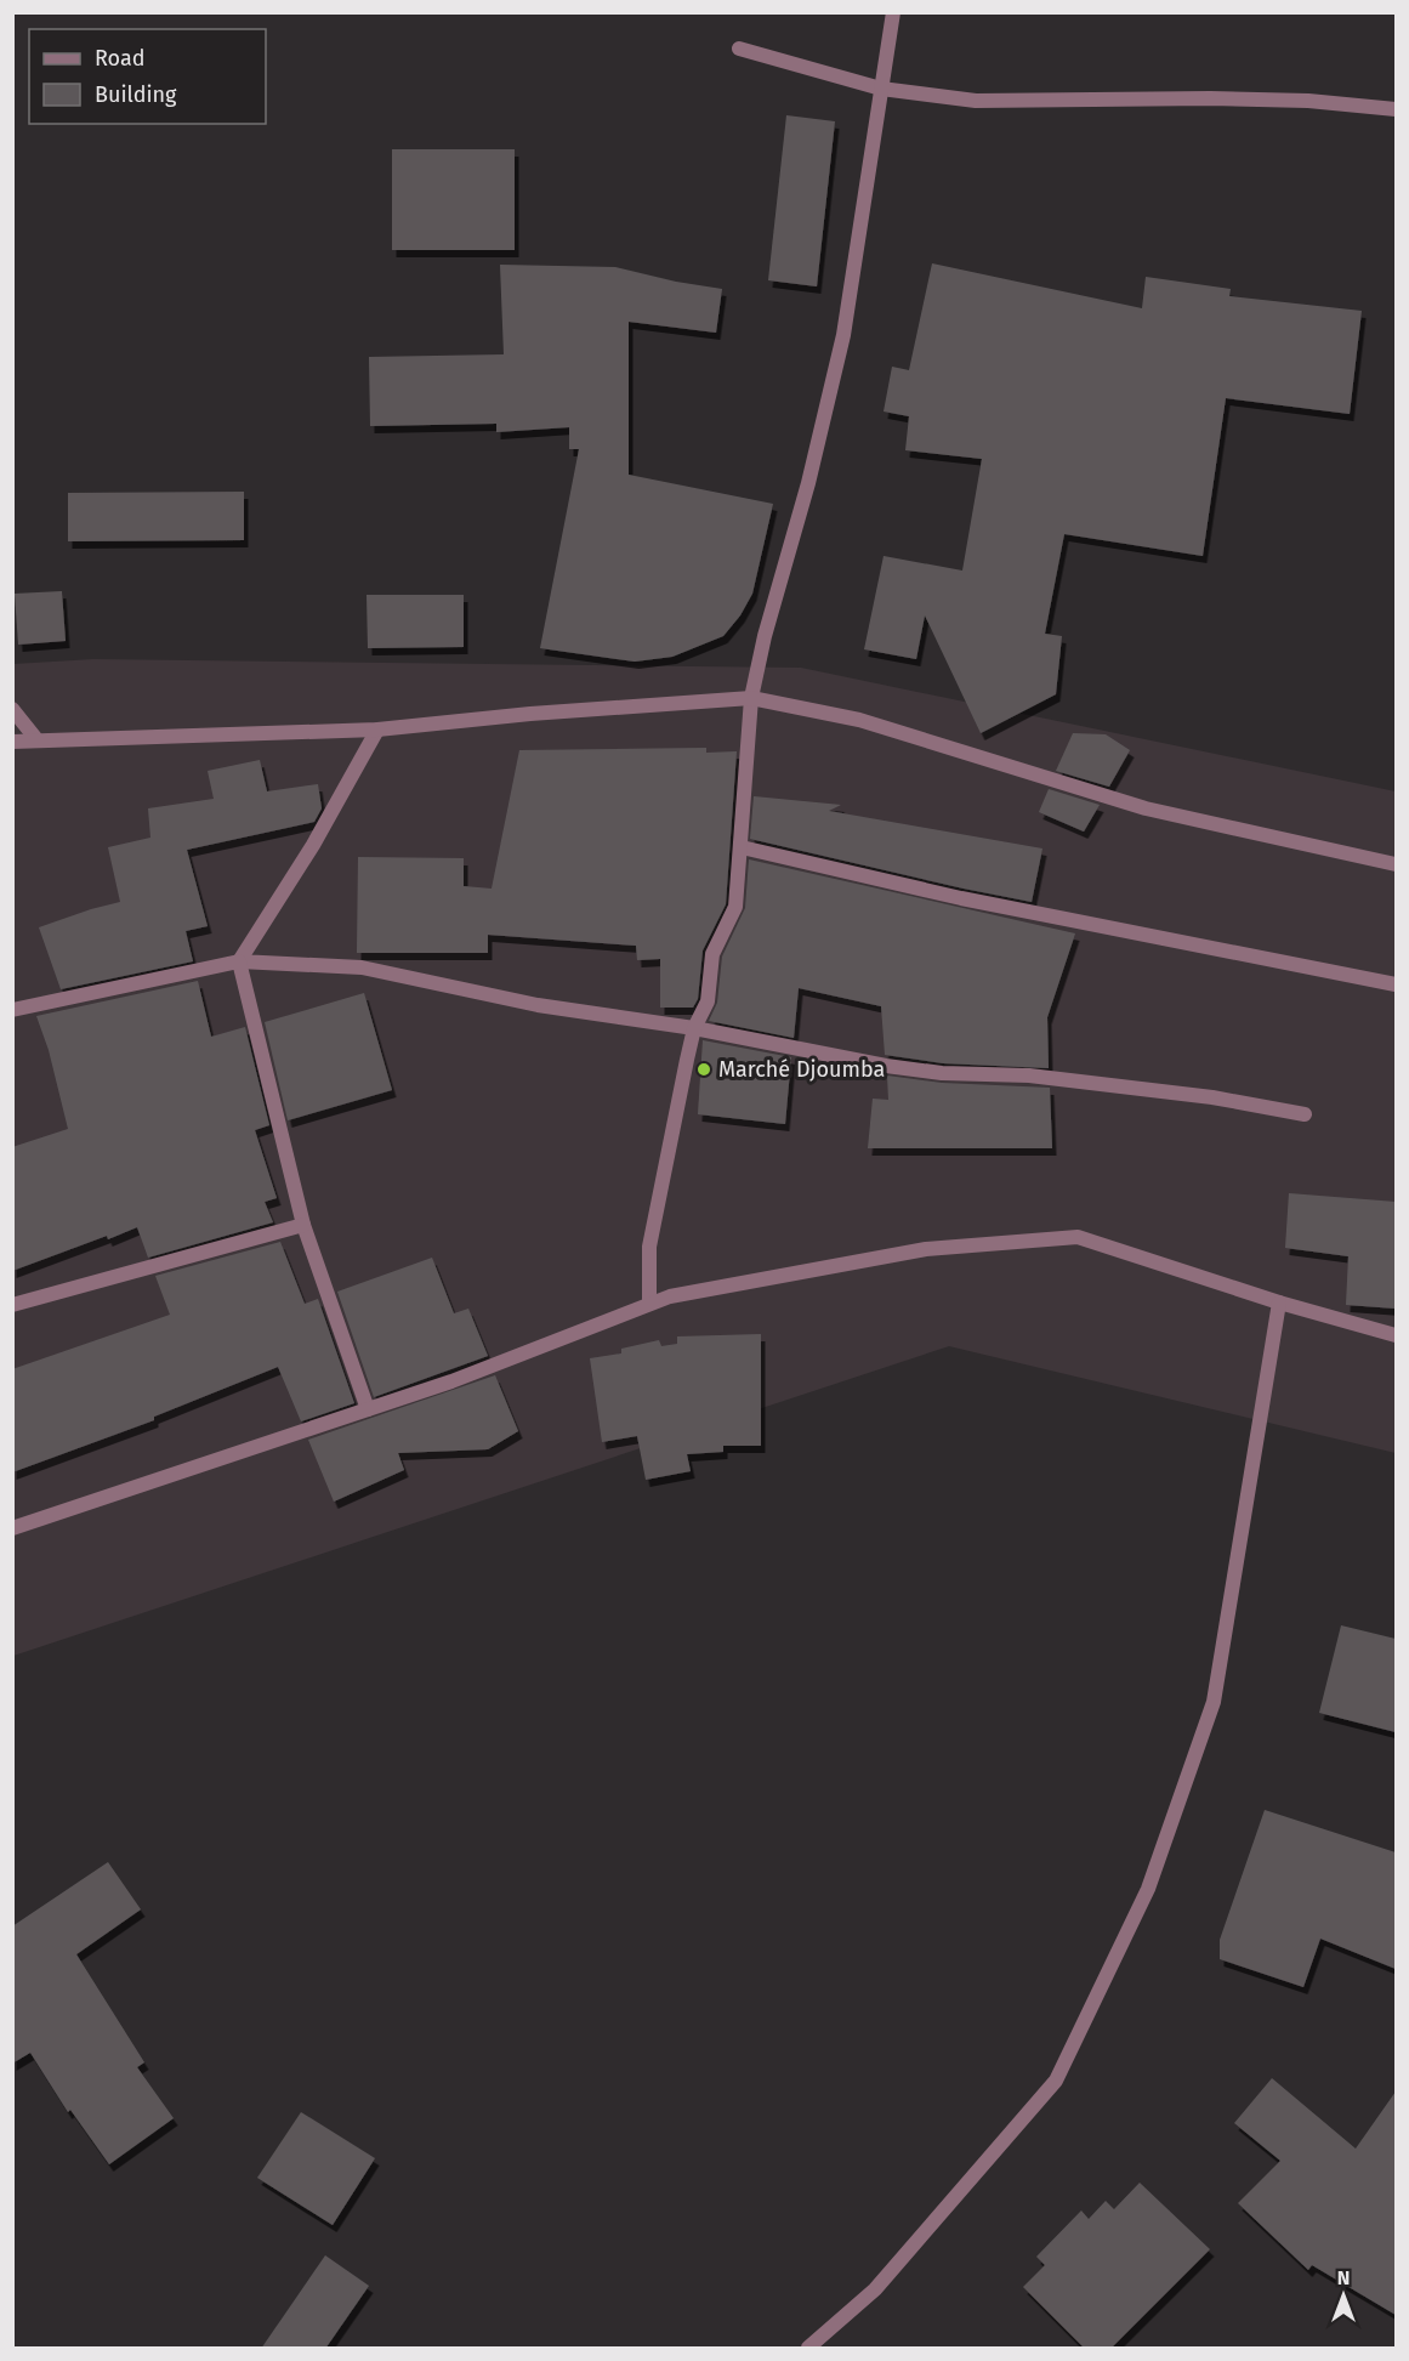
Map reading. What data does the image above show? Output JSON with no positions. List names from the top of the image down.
{
  "places": ["Marché Djoumba"],
  "legend": ["Road", "Building"],
  "north": "top"
}
